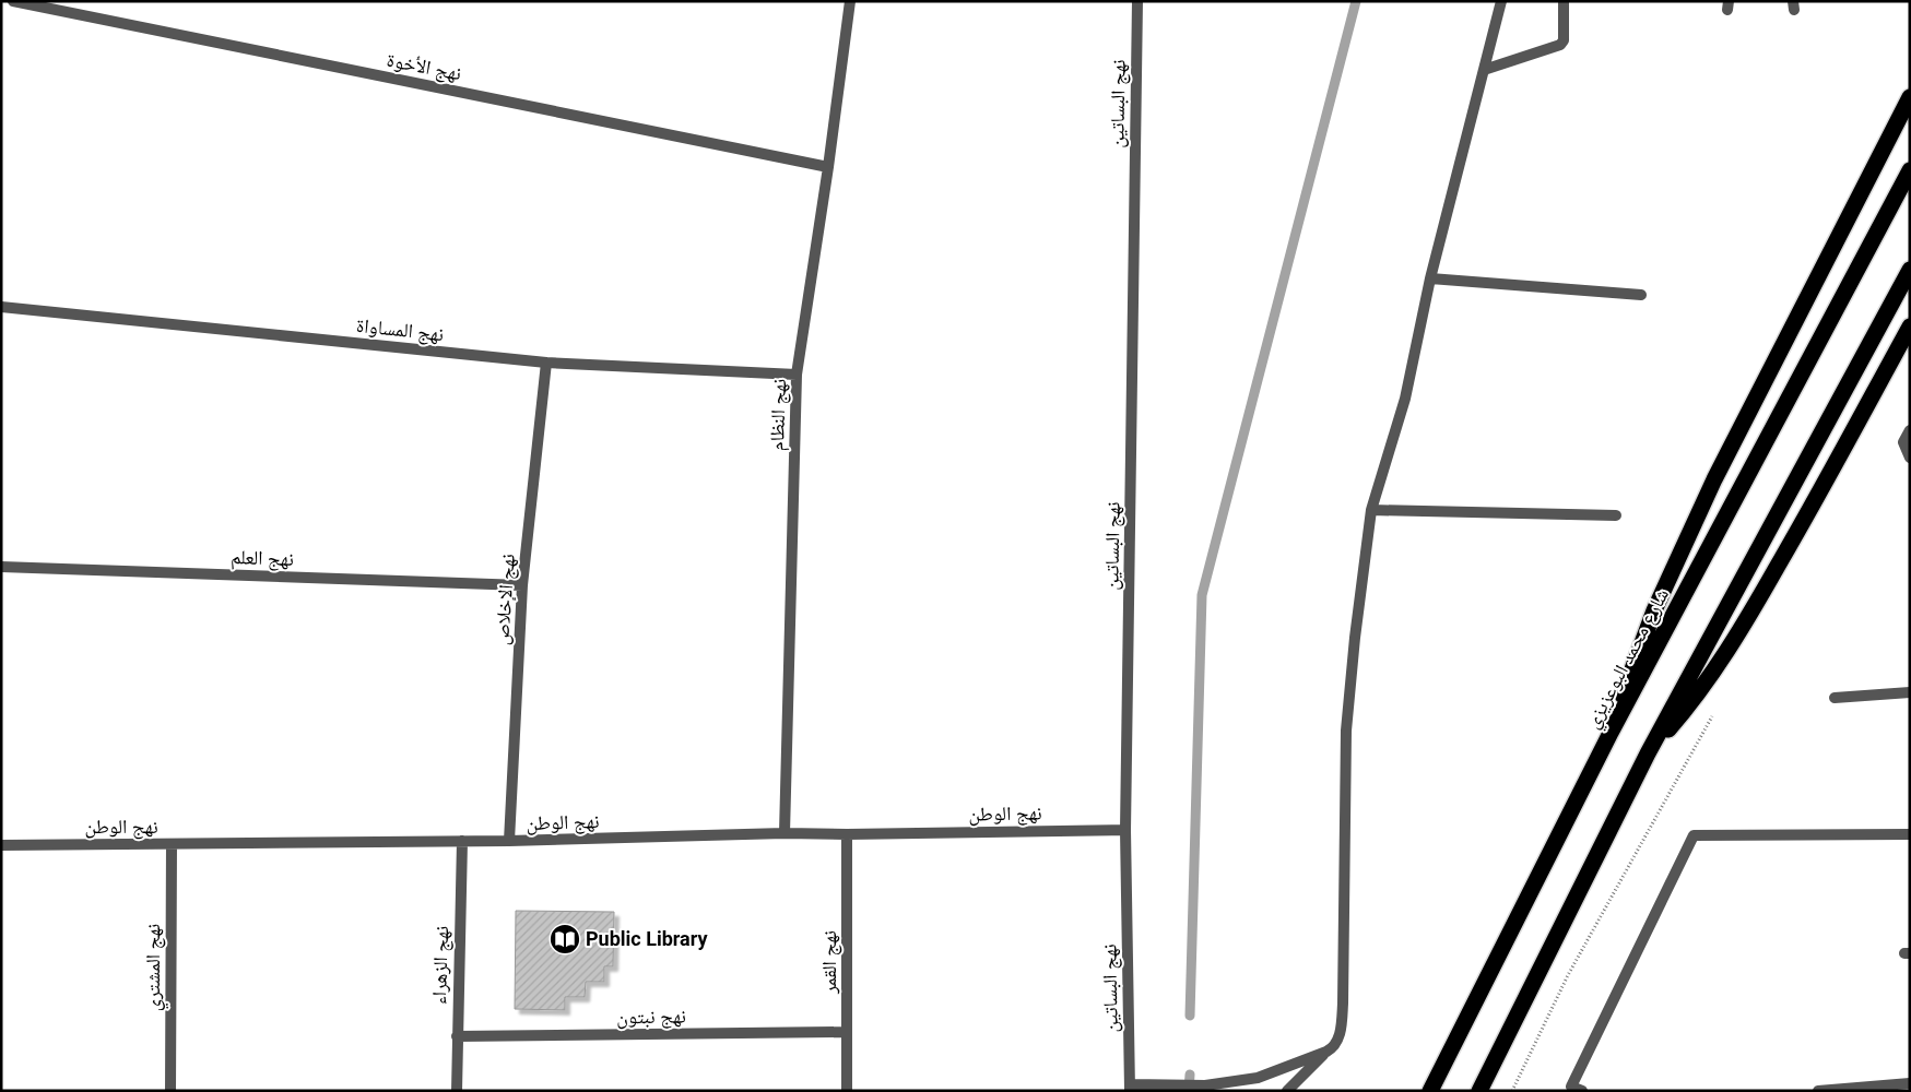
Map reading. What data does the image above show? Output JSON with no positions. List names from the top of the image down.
{
  "streets": {
    "highway": ["شارع محمد البوعزيزي"],
    "street": [
      "نهج الأخوة",
      "نهج البساتين",
      "نهج المساواة",
      "نهج النظام",
      "نهج العلم",
      "نهج الإخلاص",
      "نهج الوطن",
      "نهج القمر",
      "نهج الزهراء",
      "نهج المشتري",
      "نهج نبتون"
    ]
  },
  "crossings": [
    ["نهج الأخوة", "نهج النظام"],
    ["نهج البساتين", "نهج الوطن"],
    ["نهج المساواة", "نهج النظام"],
    ["نهج المساواة", "نهج الإخلاص"],
    ["نهج النظام", "نهج الوطن"],
    ["نهج العلم", "نهج الإخلاص"],
    ["نهج الإخلاص", "نهج الوطن"],
    ["نهج الوطن", "نهج القمر"],
    ["نهج الوطن", "نهج الزهراء"],
    ["نهج الوطن", "نهج المشتري"],
    ["نهج القمر", "نهج نبتون"],
    ["نهج الزهراء", "نهج نبتون"]
  ],
  "places": {
    "library": ["Public Library"]
  }
}
